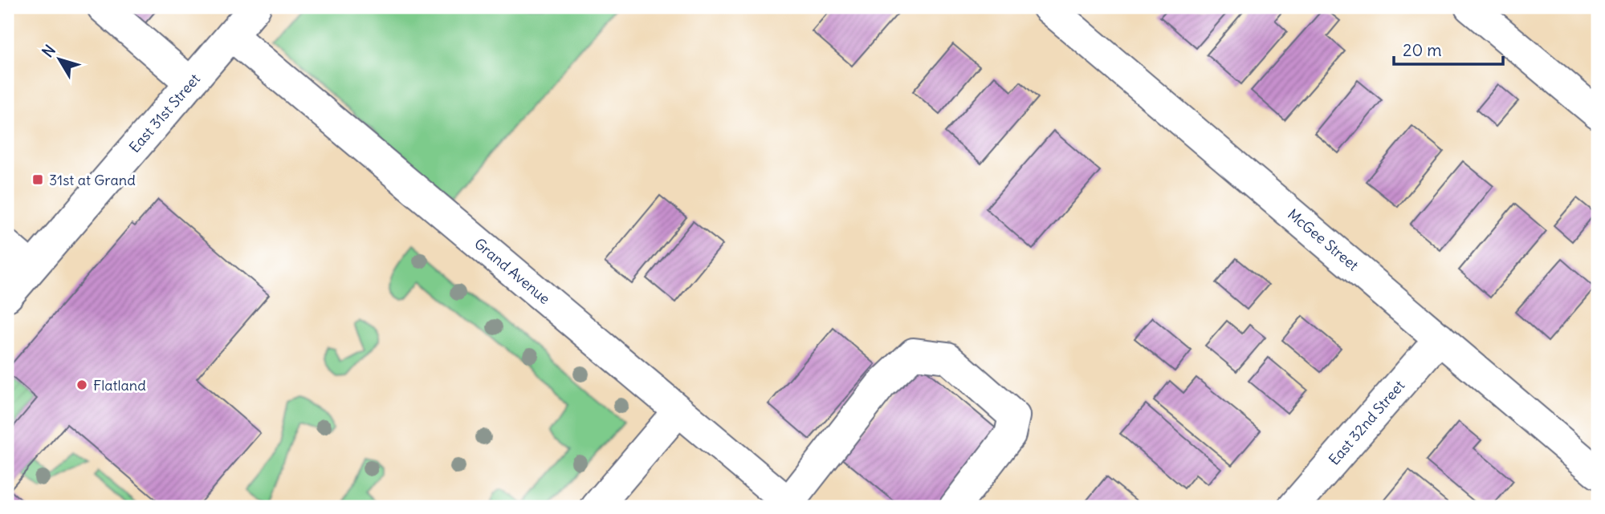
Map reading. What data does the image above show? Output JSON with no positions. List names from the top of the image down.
{
  "streets": {
    "street": [
      "East 31st Street",
      "McGee Street",
      "Grand Avenue",
      "East 32nd Street"
    ]
  },
  "crossings": [
    ["East 31st Street", "Grand Avenue"],
    ["McGee Street", "East 32nd Street"]
  ],
  "places": {
    "transit": ["31st at Grand"],
    "other": ["Flatland"]
  },
  "scale_bar": "20 m",
  "north": "top left"
}
